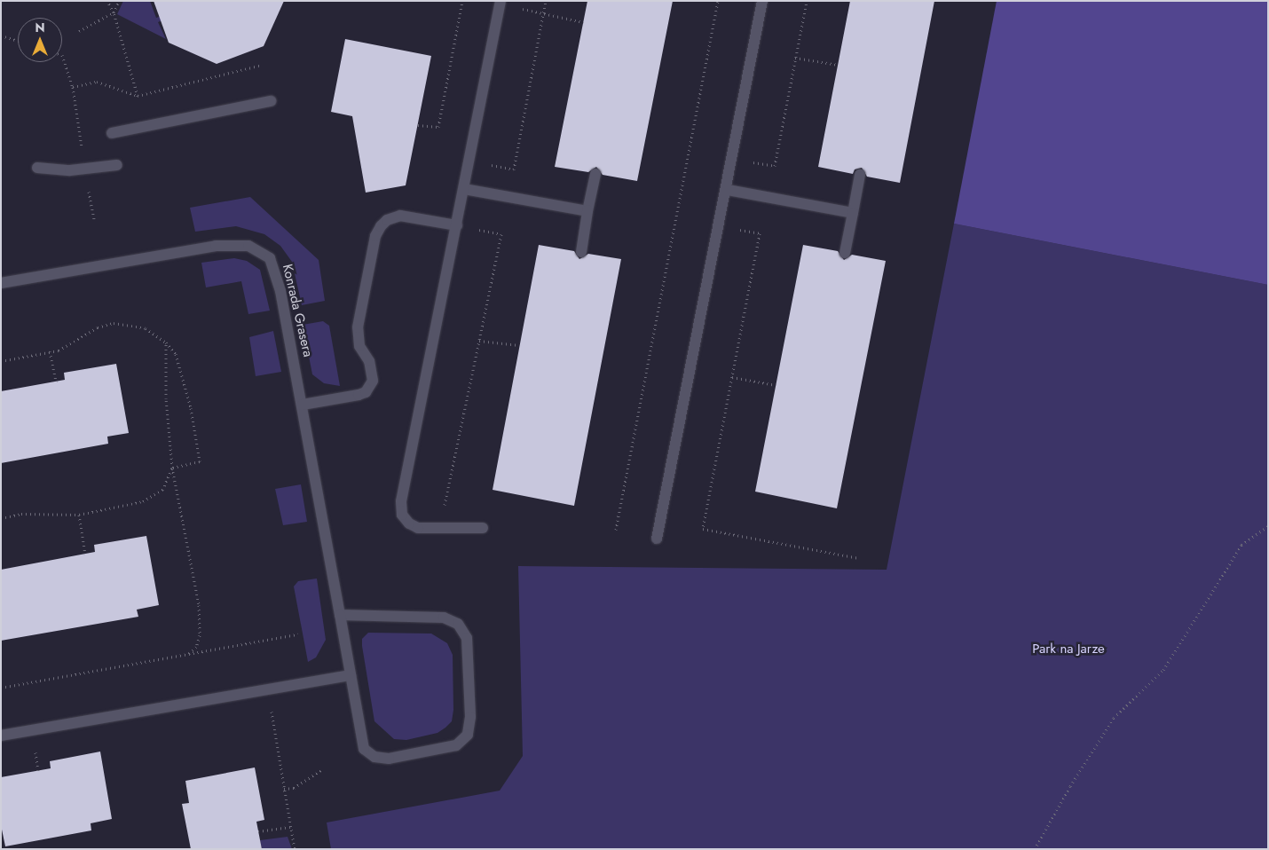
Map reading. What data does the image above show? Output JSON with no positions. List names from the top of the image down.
{
  "streets": {
    "street": ["Konrada Grasera"]
  },
  "parks": ["Park na Jarze"],
  "north": "top"
}
